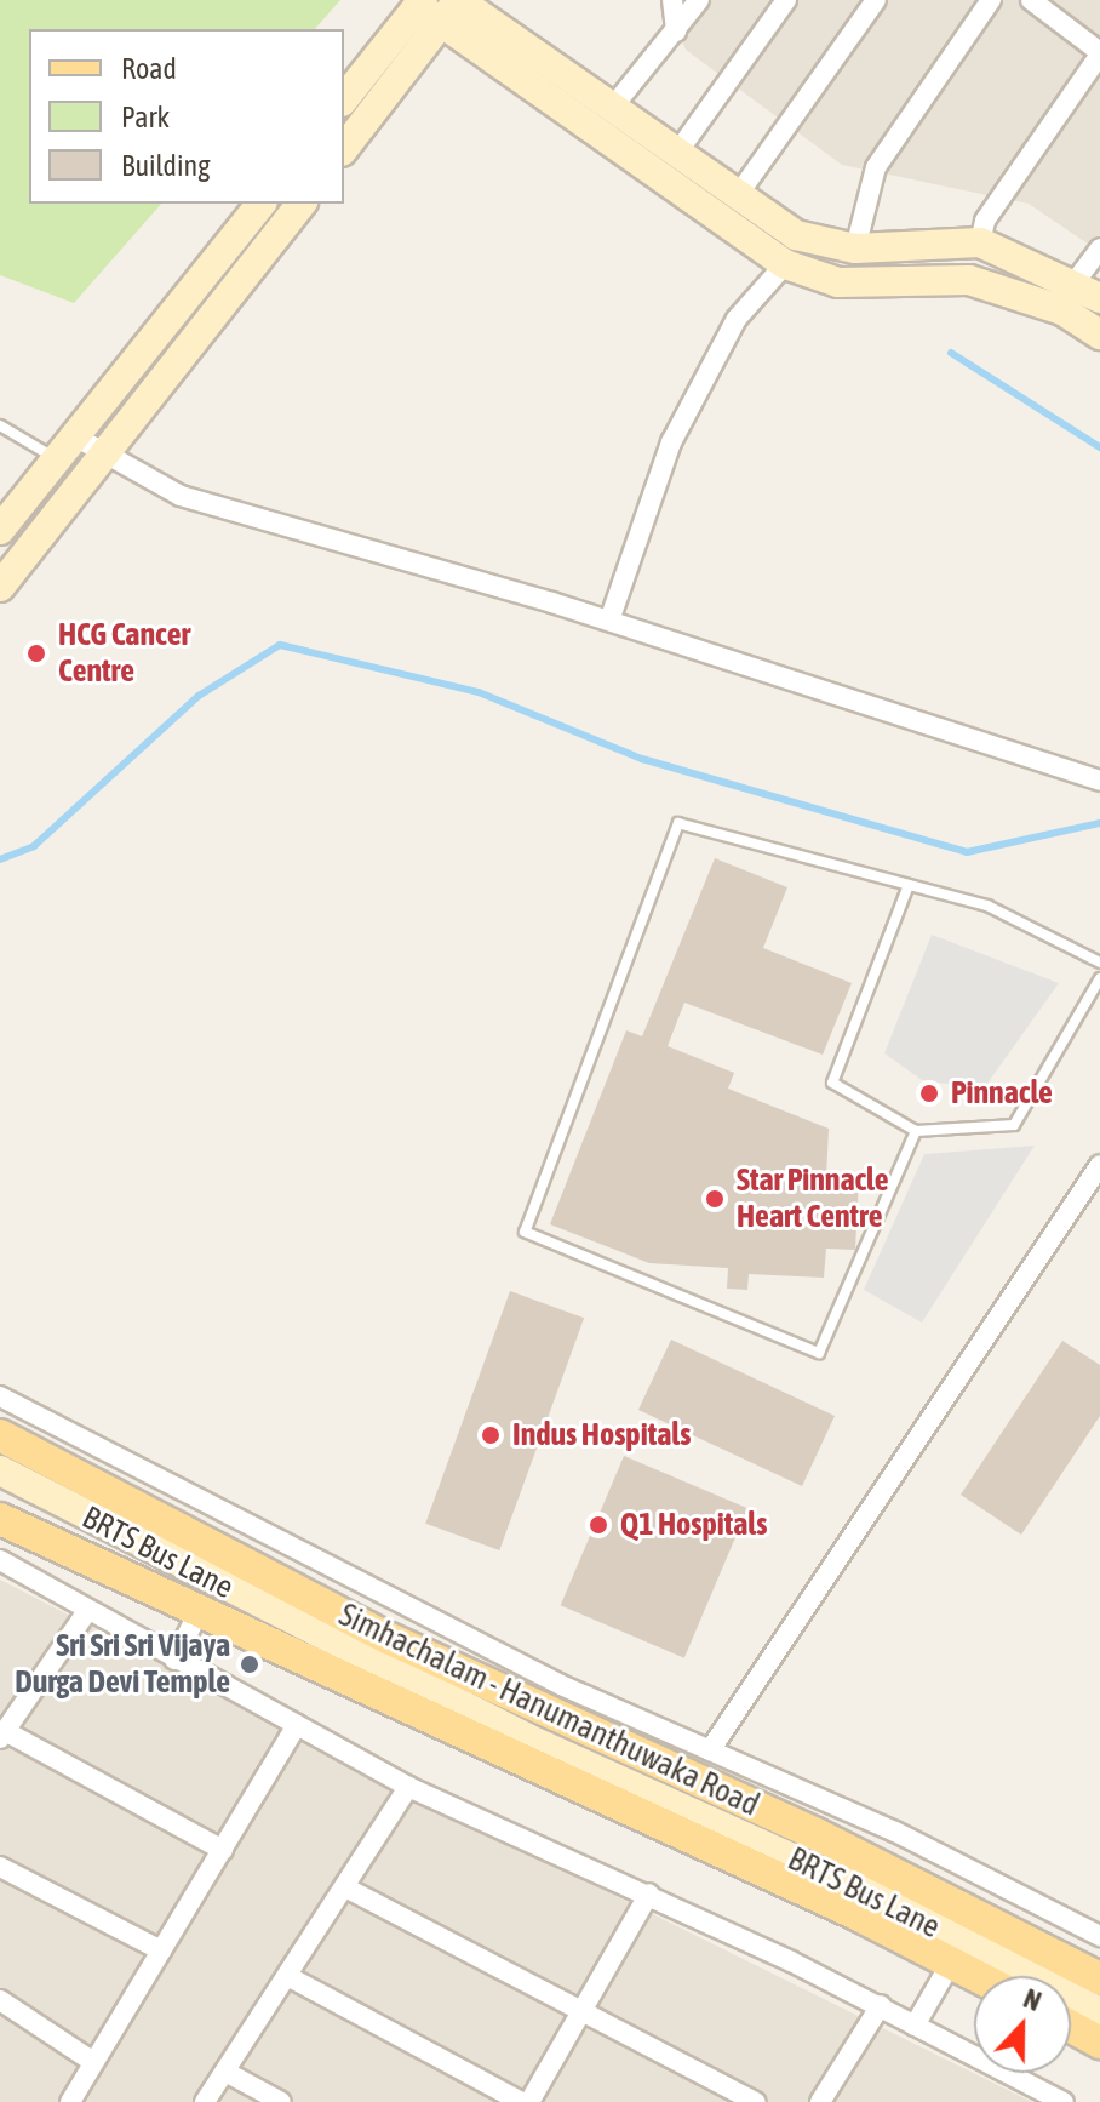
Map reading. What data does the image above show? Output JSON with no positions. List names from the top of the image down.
{
  "streets": {
    "main road": ["Simhachalam - Hanumanthuwaka Road"],
    "street": ["BRTS Bus Lane"]
  },
  "places": [
    "HCG Cancer Centre",
    "Pinnacle",
    "Star Pinnacle Heart Centre",
    "Indus Hospitals",
    "Q1 Hospitals",
    "Sri Sri Sri Vijaya Durga Devi Temple"
  ],
  "legend": ["Road", "Park", "Building"],
  "north": "top"
}
